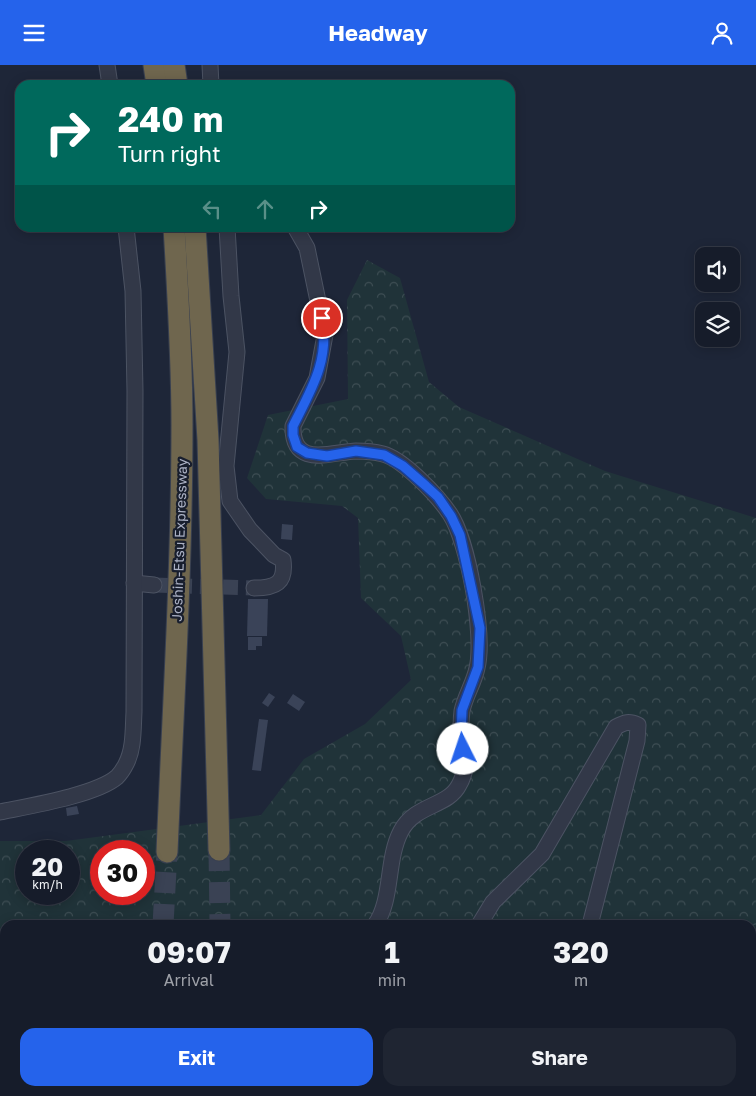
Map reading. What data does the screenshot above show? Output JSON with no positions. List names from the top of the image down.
{
  "streets": {
    "highway": ["Joshin-Etsu Expressway"]
  },
  "page": {
    "header": "Headway",
    "turn": ["240 m", "Turn right"],
    "speed": "20 km/h",
    "limit": "30",
    "eta": [
      "09:07",
      "Arrival",
      "1",
      "min",
      "320",
      "m"
    ],
    "buttons": ["Exit", "Share"]
  }
}
